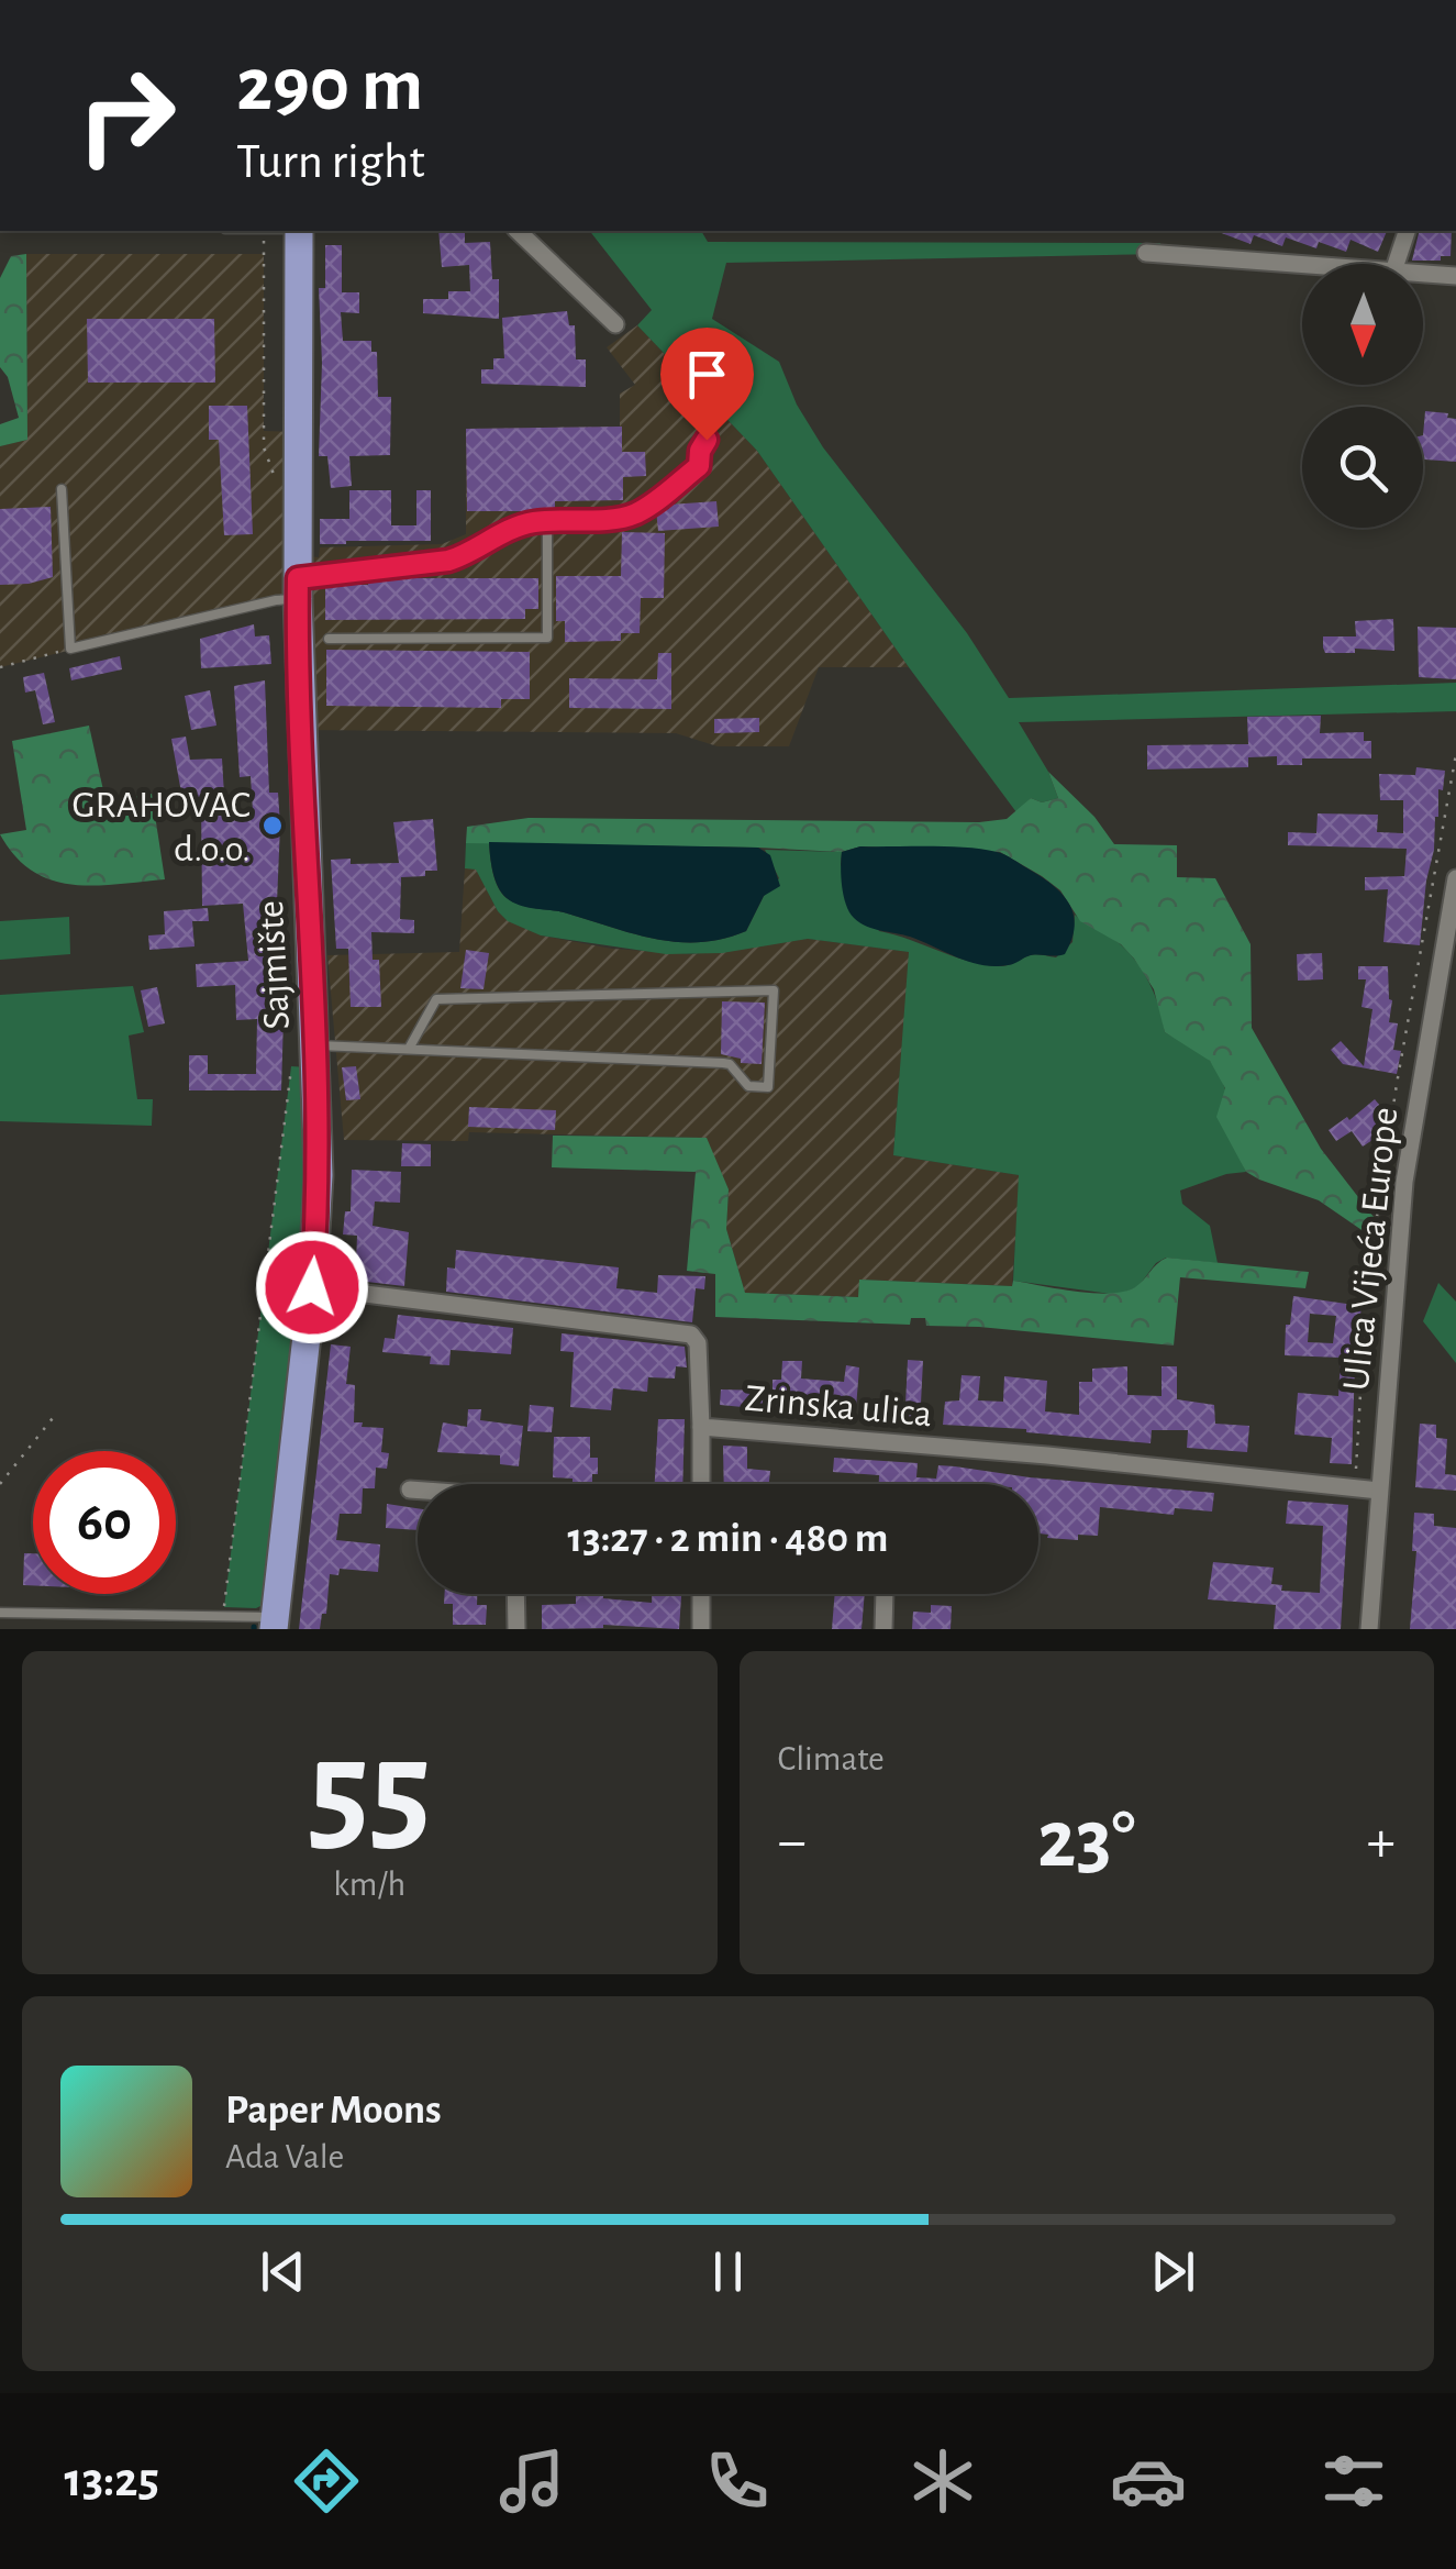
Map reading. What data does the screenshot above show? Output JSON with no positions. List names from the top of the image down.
{
  "streets": {
    "main road": ["Sajmište"],
    "street": ["Ulica Vijeća Europe", "Zrinska ulica"]
  },
  "crossings": [
    ["Sajmište", "Zrinska ulica"],
    ["Ulica Vijeća Europe", "Zrinska ulica"]
  ],
  "places": ["GRAHOVAC d.o.o."],
  "north": "bottom",
  "page": {
    "turn": ["290 m", "Turn right"],
    "limit": "60",
    "trip": "13:27 · 2 min · 480 m",
    "tile": [
      ["55", "km/h"],
      "Climate"
    ],
    "heat": ["−", "23°", "+"],
    "song": ["Paper Moons", "Ada Vale"],
    "tabs": "13:25"
  }
}
